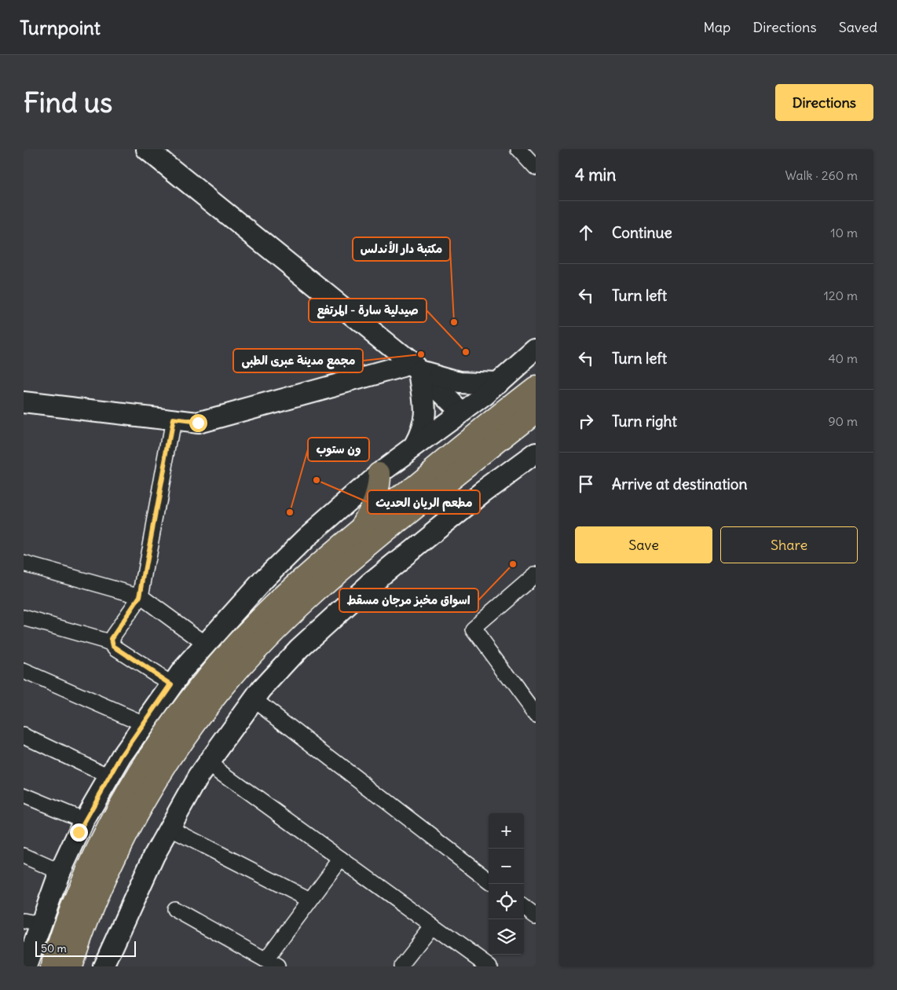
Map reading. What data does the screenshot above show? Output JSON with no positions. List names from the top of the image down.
{
  "places": [
    "مكتبة دار الأندلس",
    "صيدلية سارة - المرتفع",
    "مجمع مدينة عبرى الطبى",
    "مطعم الريان الحديث",
    "ون ستوب",
    "اسواق مخبز مرجان مسقط"
  ],
  "scale_bar": "50 m",
  "page": {
    "header": "Turnpoint",
    "nav": ["Map", "Directions", "Saved"],
    "buttons": [
      "Directions",
      ["Save", "Share"]
    ],
    "title": "Find us",
    "heading": ["4 min", "Walk · 260 m"],
    "list": [
      ["Continue", "10 m"],
      ["Turn left", "120 m"],
      ["Turn left", "40 m"],
      ["Turn right", "90 m"],
      "Arrive at destination"
    ],
    "map_buttons": ["+", "−"],
    "scale": "50 m"
  }
}
